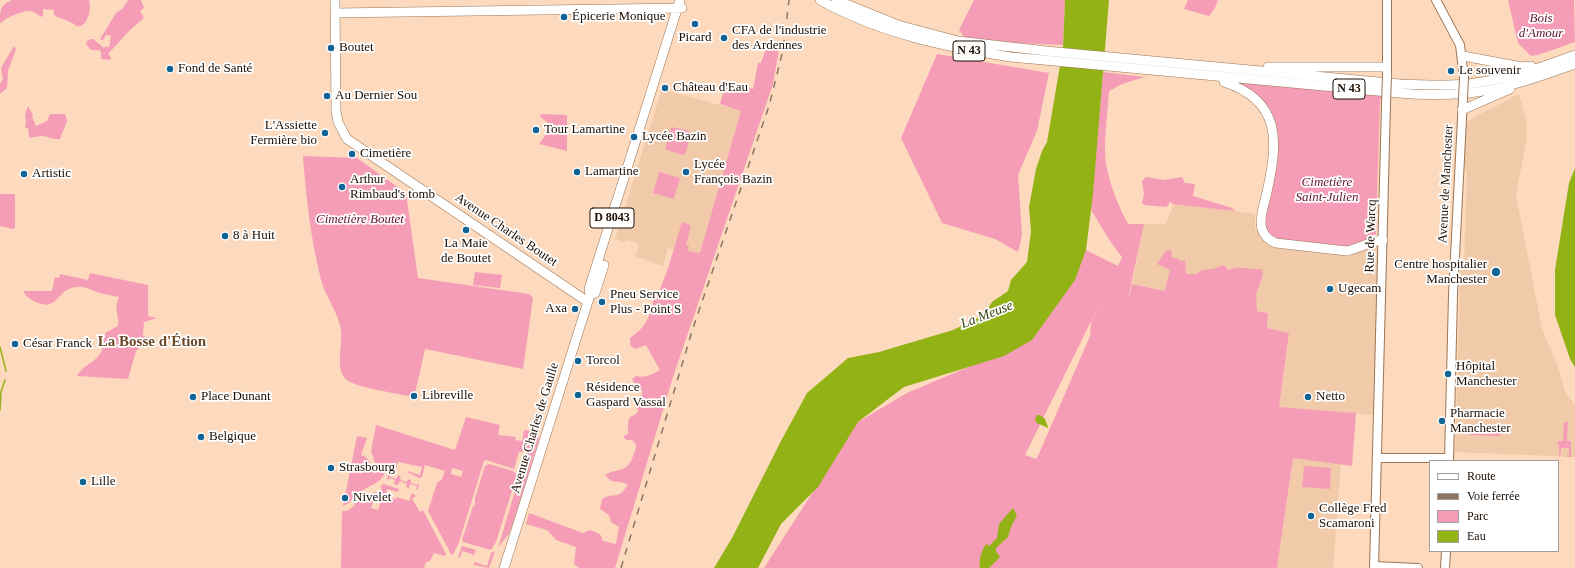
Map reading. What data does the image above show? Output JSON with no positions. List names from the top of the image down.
{
  "streets": {
    "main road": [
      "N 43",
      "Avenue de Manchester",
      "D 8043",
      "Avenue Charles Boutet",
      "Rue de Warcq",
      "Avenue Charles de Gaulle"
    ]
  },
  "crossings": [
    ["Avenue Charles Boutet", "Avenue Charles de Gaulle"]
  ],
  "districts": ["La Bosse d'Étion"],
  "water": ["La Meuse"],
  "parks": ["Bois d'Amour", "Cimetière Saint-Julien", "Cimetière Boutet"],
  "places": [
    "Épicerie Monique",
    "Picard",
    "CFA de l'industrie des Ardennes",
    "Boutet",
    "Fond de Santé",
    "Le souvenir",
    "Château d'Eau",
    "Au Dernier Sou",
    "Tour Lamartine",
    "L'Assiette Fermière bio",
    "Lycée Bazin",
    "Cimetière",
    "Lamartine",
    "Lycée François Bazin",
    "Artistic",
    "Arthur Rimbaud's tomb",
    "La Maie de Boutet",
    "8 à Huit",
    "Centre hospitalier Manchester",
    "Ugecam",
    "Pneu Service Plus - Point S",
    "Axa",
    "César Franck",
    "Torcol",
    "Hôpital Manchester",
    "Résidence Gaspard Vassal",
    "Libreville",
    "Place Dunant",
    "Netto",
    "Pharmacie Manchester",
    "Belgique",
    "Strasbourg",
    "Lille",
    "Nivelet",
    "Collège Fred Scamaroni"
  ],
  "legend": [
    "Route",
    "Voie ferrée",
    "Parc",
    "Eau"
  ]
}
